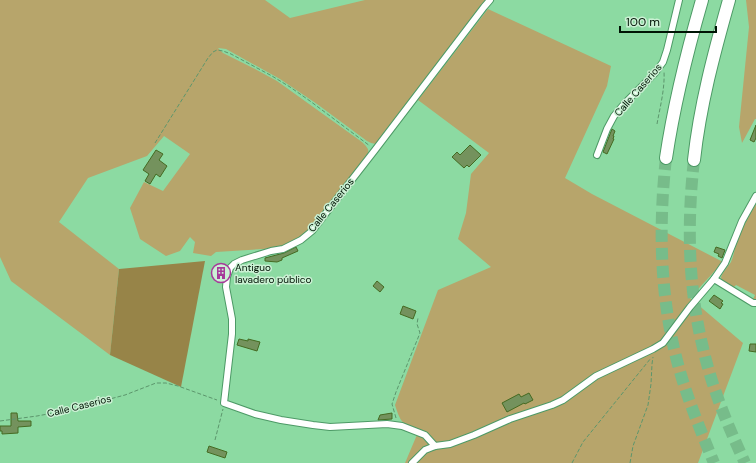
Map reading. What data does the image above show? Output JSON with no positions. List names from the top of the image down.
{
  "streets": {
    "street": ["Calle Caserios"]
  },
  "places": {
    "building": ["Antiguo lavadero público"]
  },
  "scale_bar": "100 m"
}
